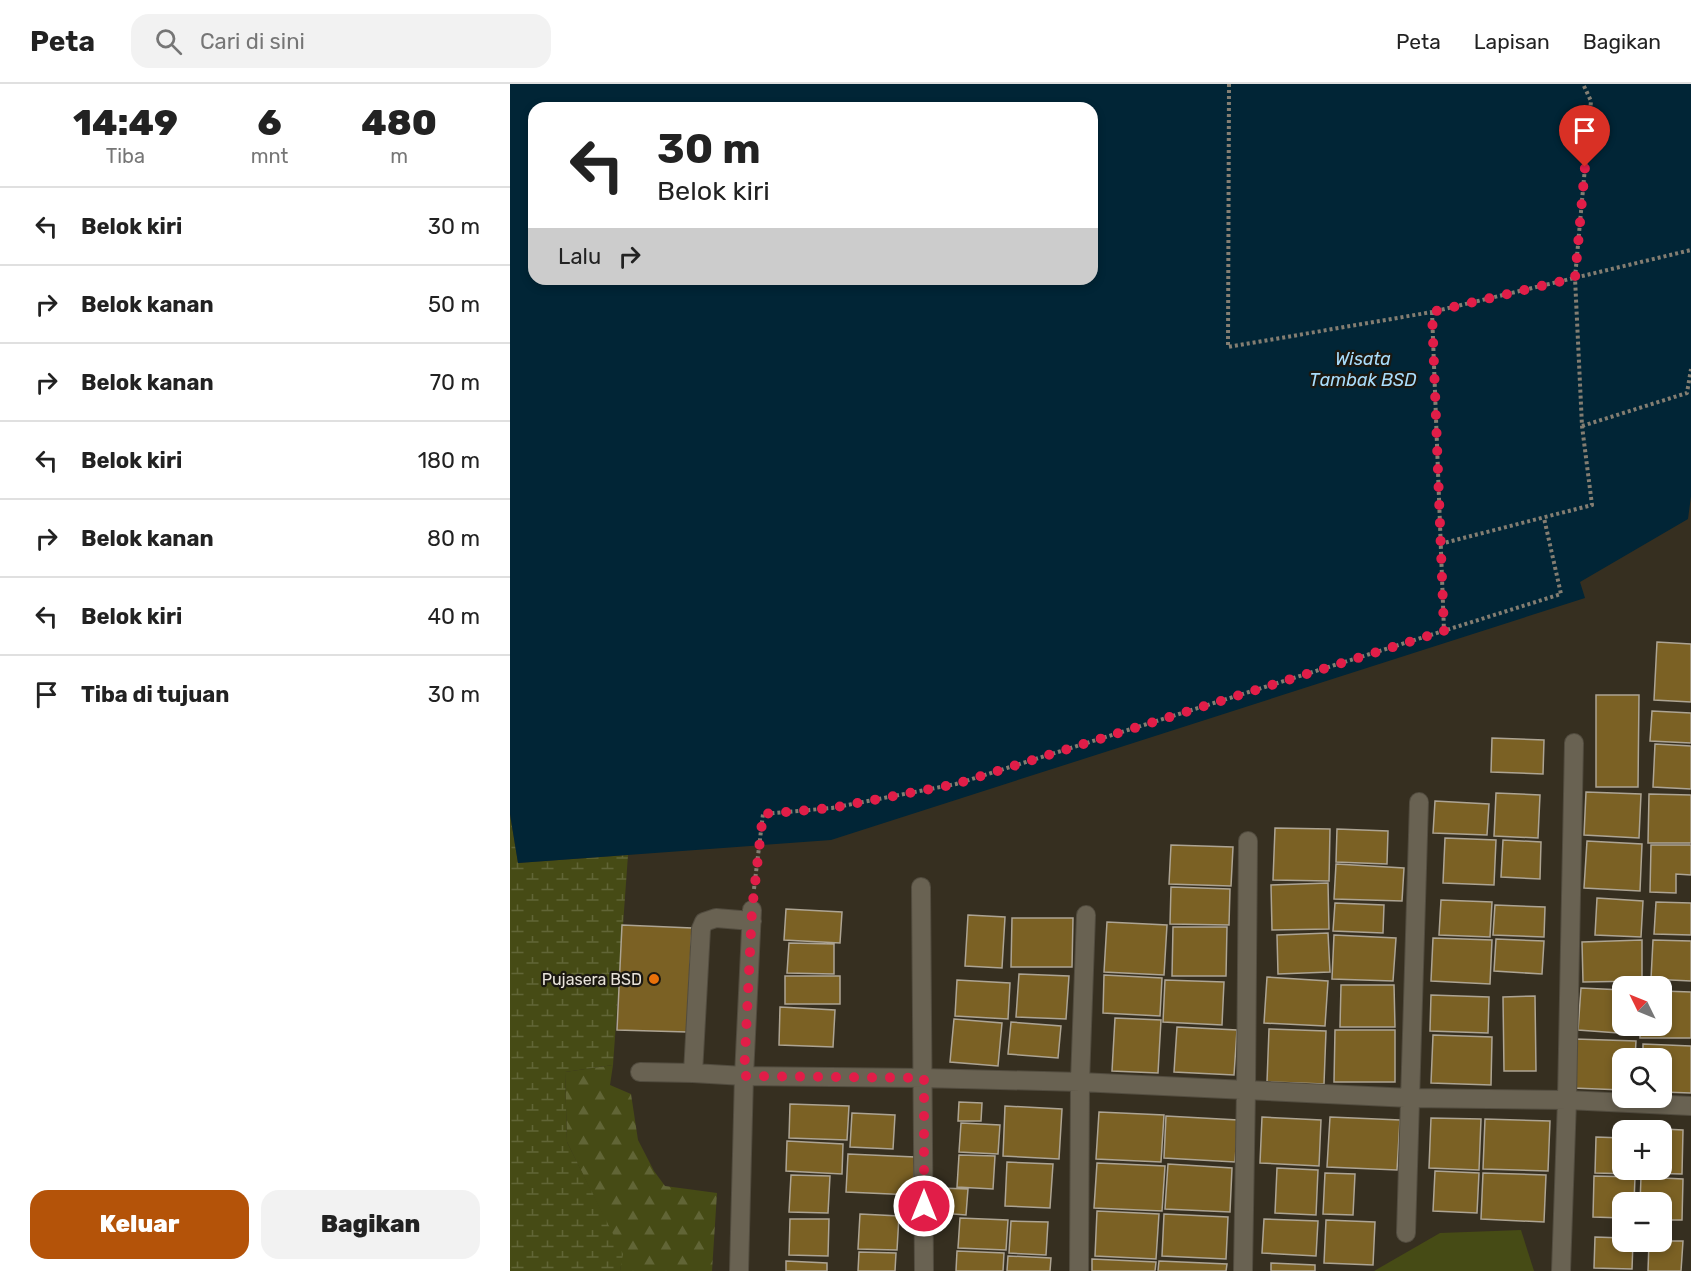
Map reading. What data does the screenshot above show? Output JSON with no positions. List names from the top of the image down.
{
  "water": ["Wisata Tambak BSD"],
  "places": ["Pujasera BSD"],
  "north": "top left",
  "page": {
    "header": "Peta",
    "search": "Cari di sini",
    "nav": ["Peta", "Lapisan", "Bagikan"],
    "eta": [
      "14:49",
      "Tiba",
      "6",
      "mnt",
      "480",
      "m"
    ],
    "turn": ["30 m", "Belok kiri"],
    "list": [
      {
        "name": "Belok kiri",
        "value": "30 m"
      },
      {
        "name": "Belok kanan",
        "value": "50 m"
      },
      {
        "name": "Belok kanan",
        "value": "70 m"
      },
      {
        "name": "Belok kiri",
        "value": "180 m"
      },
      {
        "name": "Belok kanan",
        "value": "80 m"
      },
      {
        "name": "Belok kiri",
        "value": "40 m"
      },
      {
        "name": "Tiba di tujuan",
        "value": "30 m"
      }
    ],
    "then": "Lalu",
    "map_buttons": ["+", "−"],
    "buttons": ["Keluar", "Bagikan"]
  }
}
